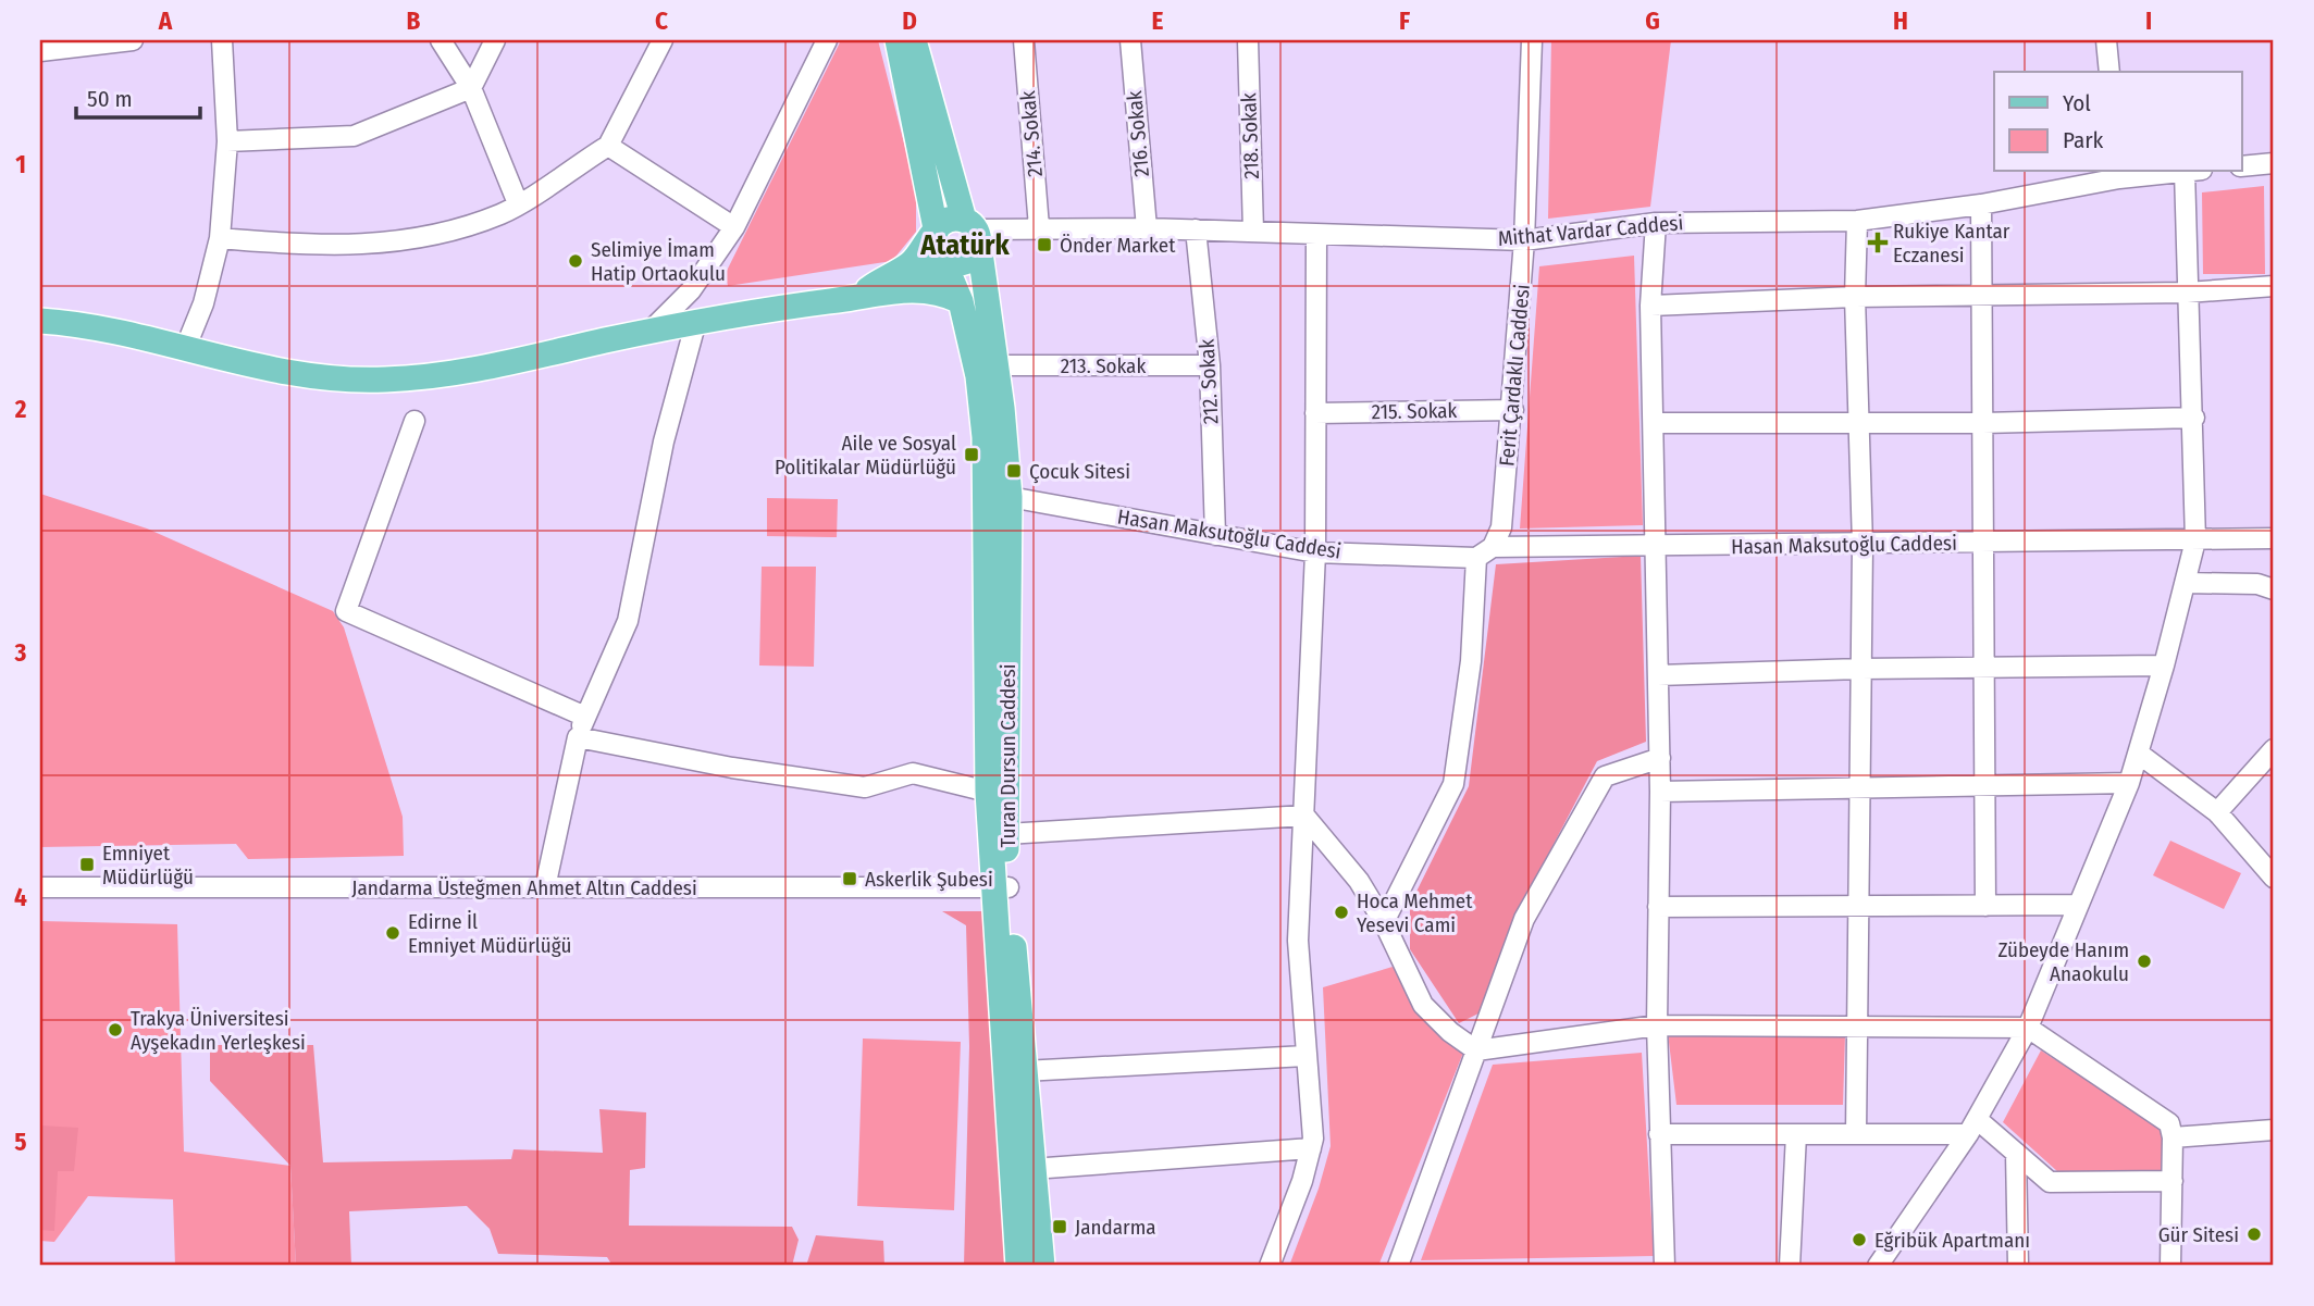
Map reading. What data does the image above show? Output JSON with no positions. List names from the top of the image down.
{
  "streets": {
    "main road": ["Turan Dursun Caddesi"],
    "street": [
      "214. Sokak",
      "216. Sokak",
      "218. Sokak",
      "Mithat Vardar Caddesi",
      "213. Sokak",
      "Ferit Çardaklı Caddesi",
      "212. Sokak",
      "215. Sokak",
      "Hasan Maksutoğlu Caddesi",
      "Jandarma Üsteğmen Ahmet Altın Caddesi"
    ]
  },
  "crossings": [
    ["214. Sokak", "Mithat Vardar Caddesi"],
    ["216. Sokak", "Mithat Vardar Caddesi"],
    ["218. Sokak", "Mithat Vardar Caddesi"],
    ["Mithat Vardar Caddesi", "Ferit Çardaklı Caddesi"],
    ["Mithat Vardar Caddesi", "212. Sokak"],
    ["Mithat Vardar Caddesi", "Turan Dursun Caddesi"],
    ["213. Sokak", "212. Sokak"],
    ["213. Sokak", "Turan Dursun Caddesi"],
    ["Ferit Çardaklı Caddesi", "215. Sokak"],
    ["Ferit Çardaklı Caddesi", "Hasan Maksutoğlu Caddesi"],
    ["212. Sokak", "Hasan Maksutoğlu Caddesi"],
    ["Hasan Maksutoğlu Caddesi", "Turan Dursun Caddesi"],
    ["Turan Dursun Caddesi", "Jandarma Üsteğmen Ahmet Altın Caddesi"]
  ],
  "districts": ["Atatürk"],
  "places": {
    "health": ["Rukiye Kantar Eczanesi"],
    "transit": [
      "Önder Market",
      "Aile ve Sosyal Politikalar Müdürlüğü",
      "Çocuk Sitesi",
      "Emniyet Müdürlüğü",
      "Askerlik Şubesi",
      "Jandarma"
    ],
    "other": [
      "Selimiye İmam Hatip Ortaokulu",
      "Hoca Mehmet Yesevi Cami",
      "Edirne İl Emniyet Müdürlüğü",
      "Zübeyde Hanım Anaokulu",
      "Trakya Üniversitesi Ayşekadın Yerleşkesi",
      "Gür Sitesi",
      "Eğribük Apartmanı"
    ]
  },
  "legend": ["Yol", "Park"],
  "scale_bar": "50 m",
  "grid": {
    "columns": [
      "A",
      "B",
      "C",
      "D",
      "E",
      "F",
      "G",
      "H",
      "I"
    ],
    "rows": [
      "1",
      "2",
      "3",
      "4",
      "5"
    ]
  }
}
